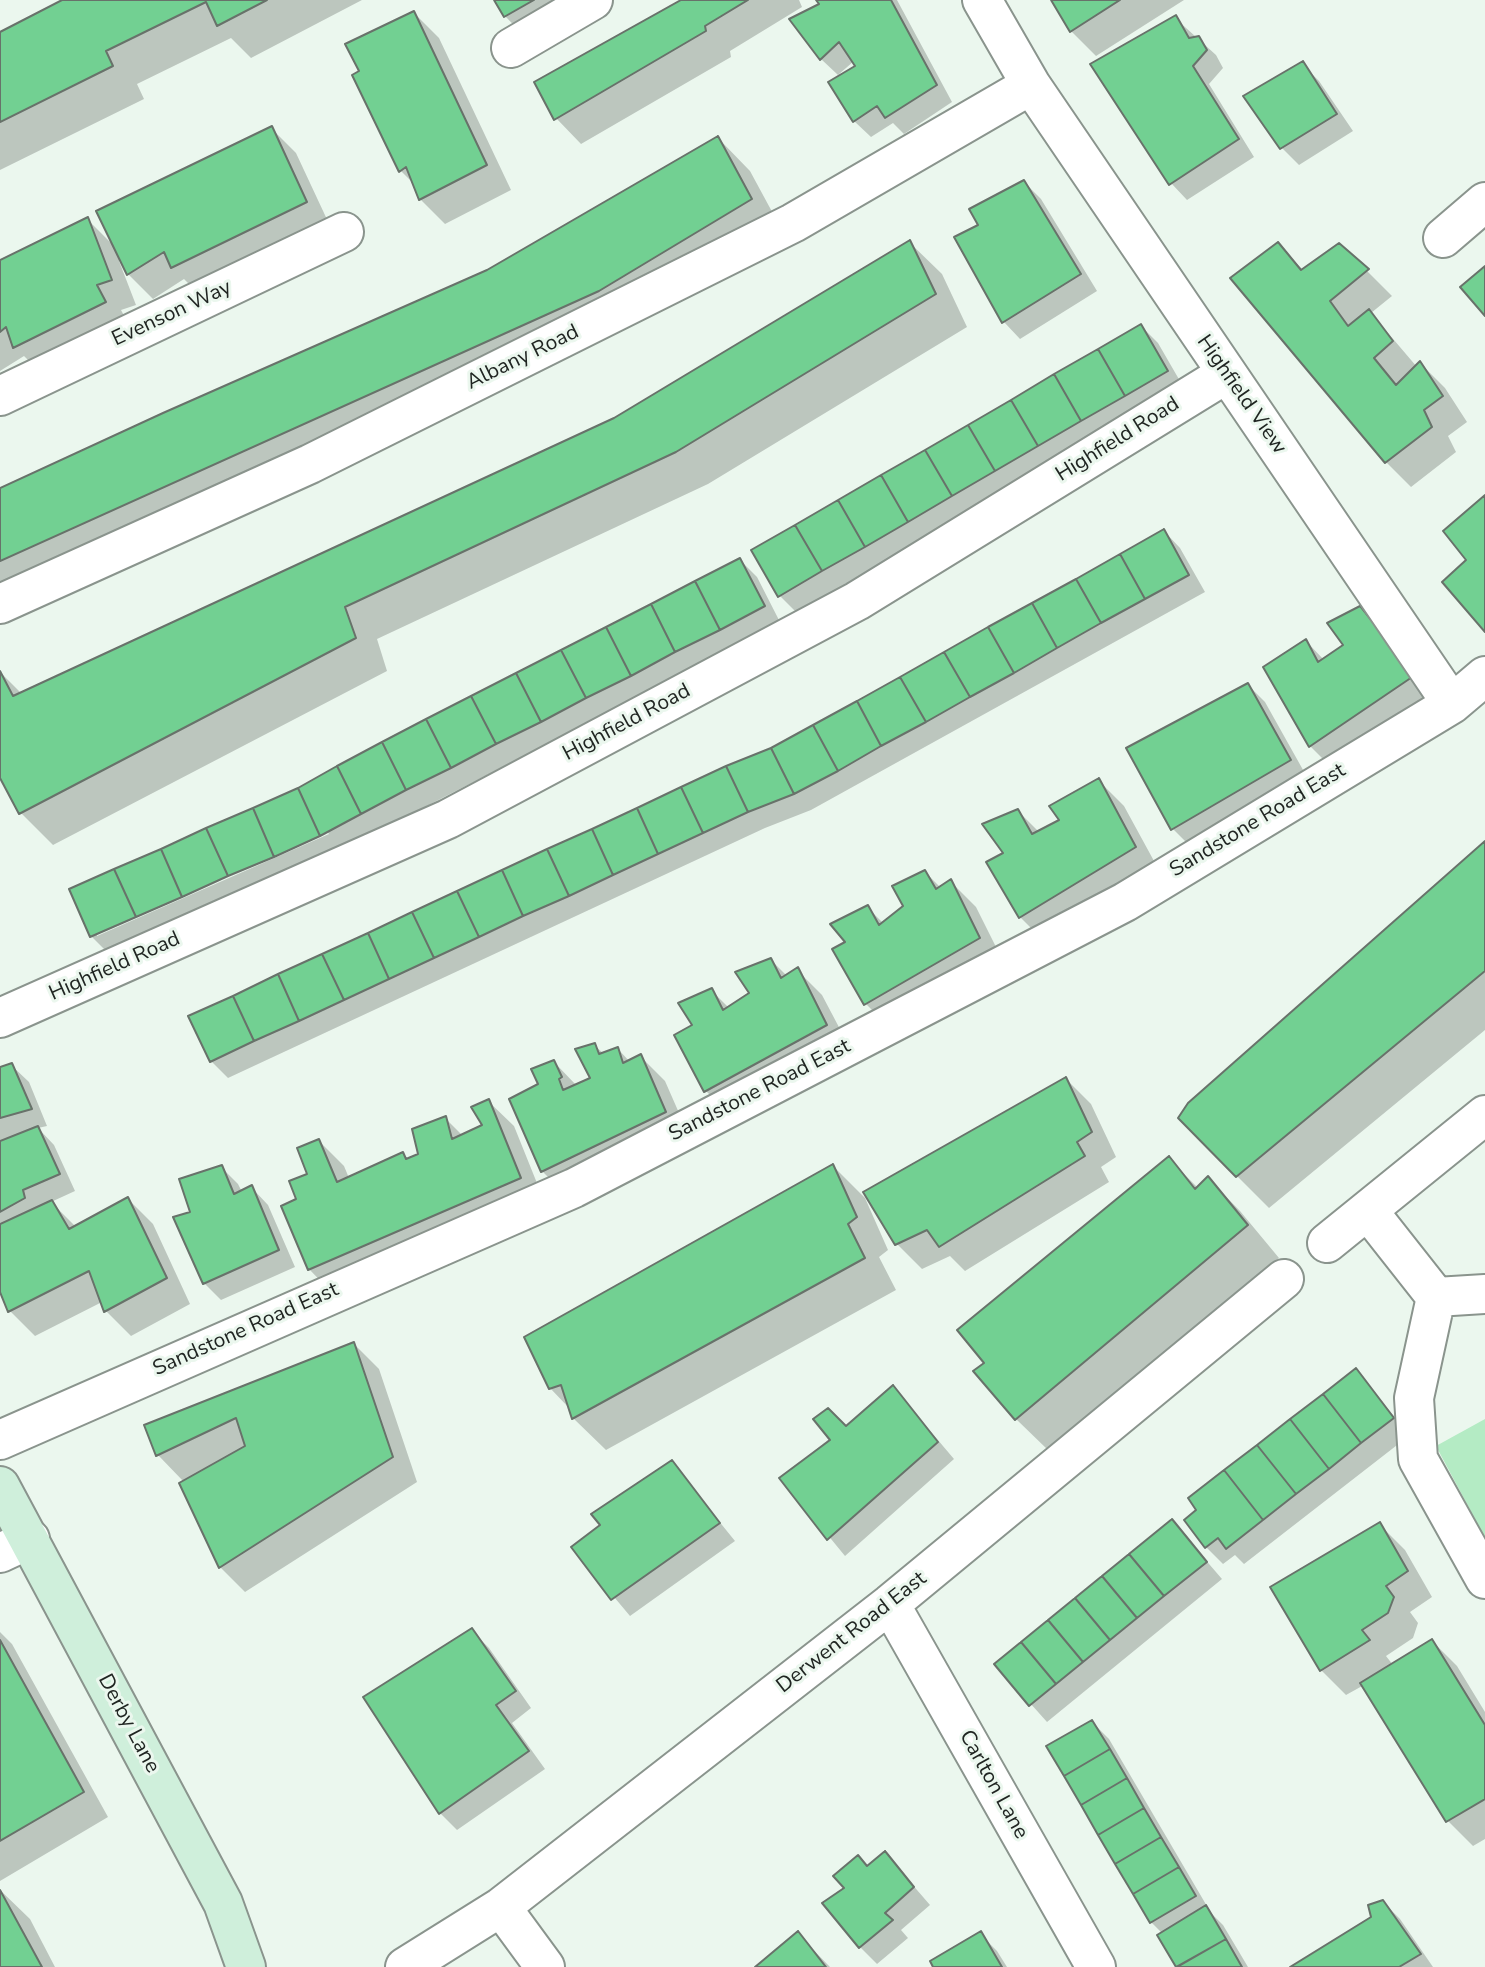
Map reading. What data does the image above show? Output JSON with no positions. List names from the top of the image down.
{
  "streets": {
    "street": [
      "Evenson Way",
      "Albany Road",
      "Highfield View",
      "Highfield Road",
      "Sandstone Road East",
      "Derwent Road East",
      "Derby Lane",
      "Carlton Lane"
    ]
  },
  "crossings": [
    ["Albany Road", "Highfield View"],
    ["Highfield View", "Highfield Road"],
    ["Highfield View", "Sandstone Road East"],
    ["Derwent Road East", "Carlton Lane"]
  ]
}
